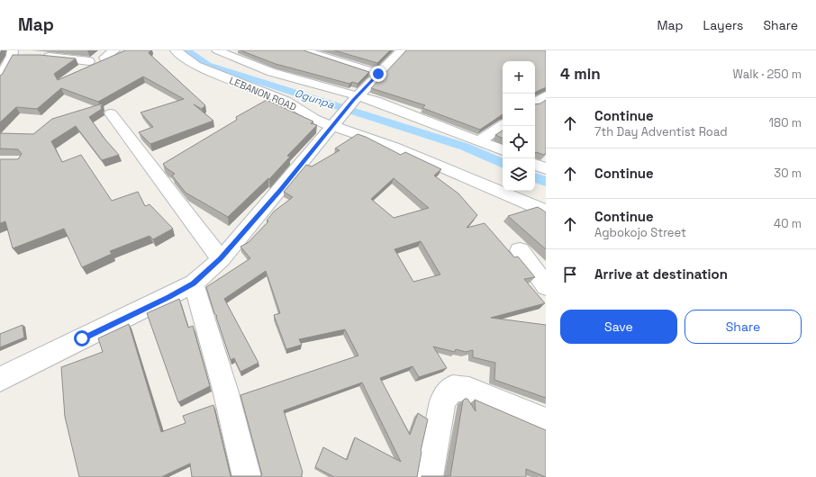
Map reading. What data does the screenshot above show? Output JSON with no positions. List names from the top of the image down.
{
  "streets": {
    "street": ["LEBANON ROAD"]
  },
  "water": ["Ogunpa"],
  "page": {
    "header": "Map",
    "nav": ["Map", "Layers", "Share"],
    "heading": ["4 min", "Walk · 250 m"],
    "map_buttons": ["+", "−"],
    "list": [
      ["Continue", "7th Day Adventist Road", "180 m"],
      ["Continue", "30 m"],
      ["Continue", "Agbokojo Street", "40 m"],
      "Arrive at destination"
    ],
    "buttons": ["Save", "Share"]
  }
}
